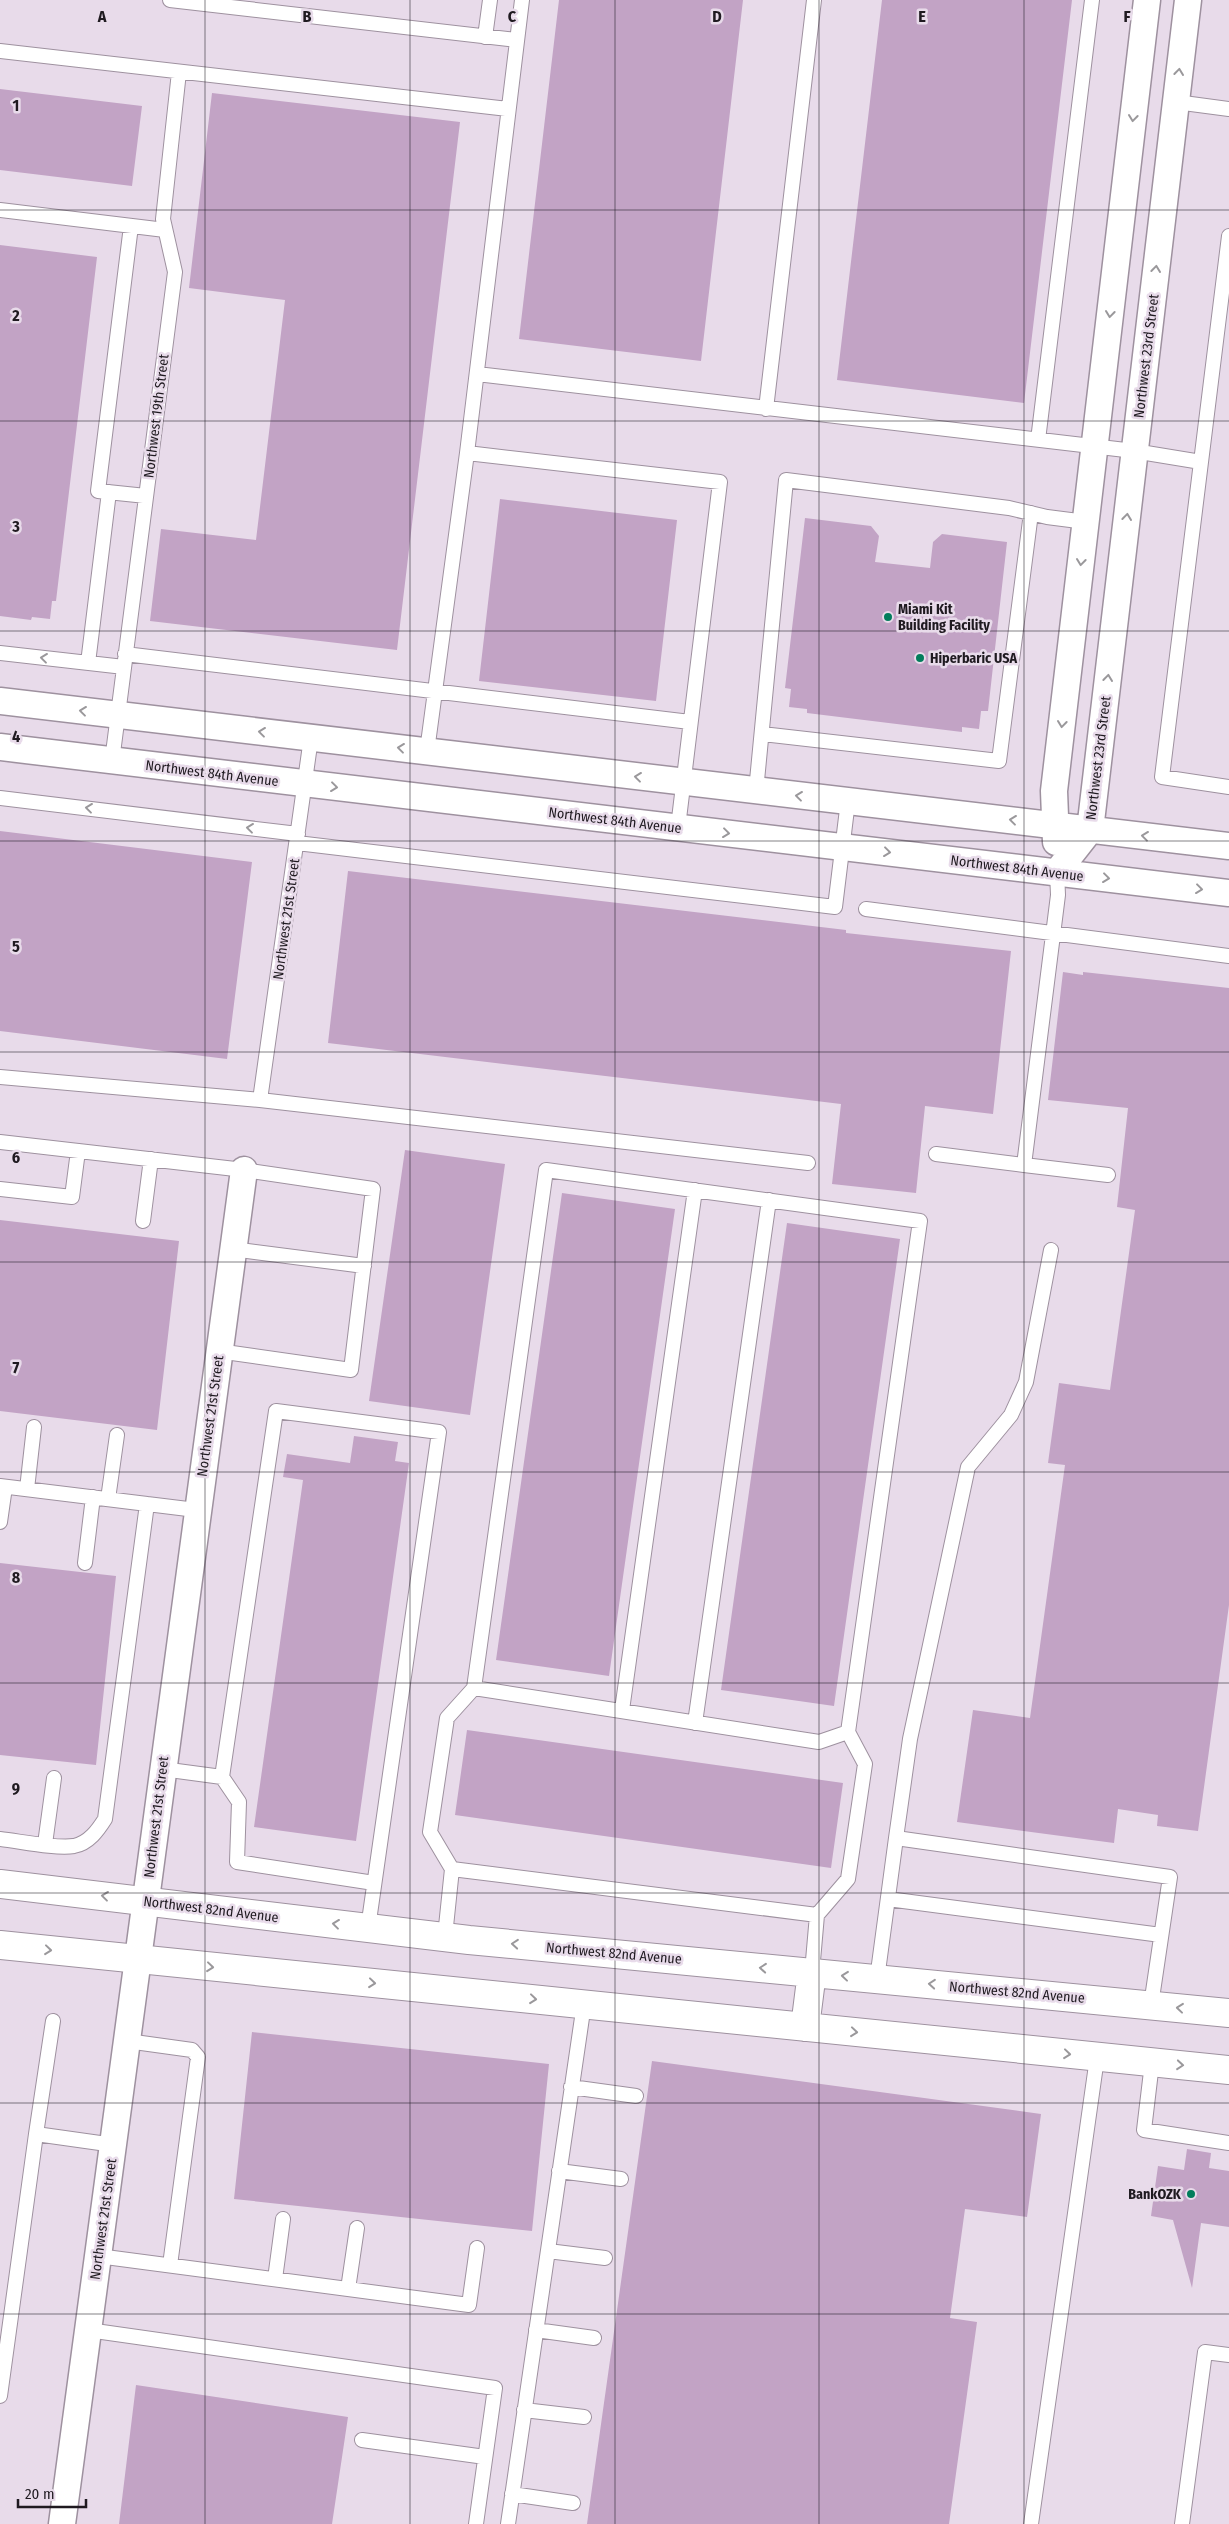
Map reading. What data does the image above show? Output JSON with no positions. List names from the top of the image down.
{
  "streets": {
    "street": [
      "Northwest 23rd Street",
      "Northwest 84th Avenue",
      "Northwest 21st Street",
      "Northwest 82nd Avenue"
    ],
    "lane": ["Northwest 19th Street"]
  },
  "crossings": [
    ["Northwest 23rd Street", "Northwest 84th Avenue"],
    ["Northwest 19th Street", "Northwest 84th Avenue"],
    ["Northwest 84th Avenue", "Northwest 21st Street"],
    ["Northwest 21st Street", "Northwest 82nd Avenue"]
  ],
  "places": ["Miami Kit Building Facility", "Hiperbaric USA", "BankOZK"],
  "scale_bar": "20 m",
  "grid": {
    "columns": [
      "A",
      "B",
      "C",
      "D",
      "E",
      "F"
    ],
    "rows": [
      "1",
      "2",
      "3",
      "4",
      "5",
      "6",
      "7",
      "8",
      "9"
    ]
  }
}
